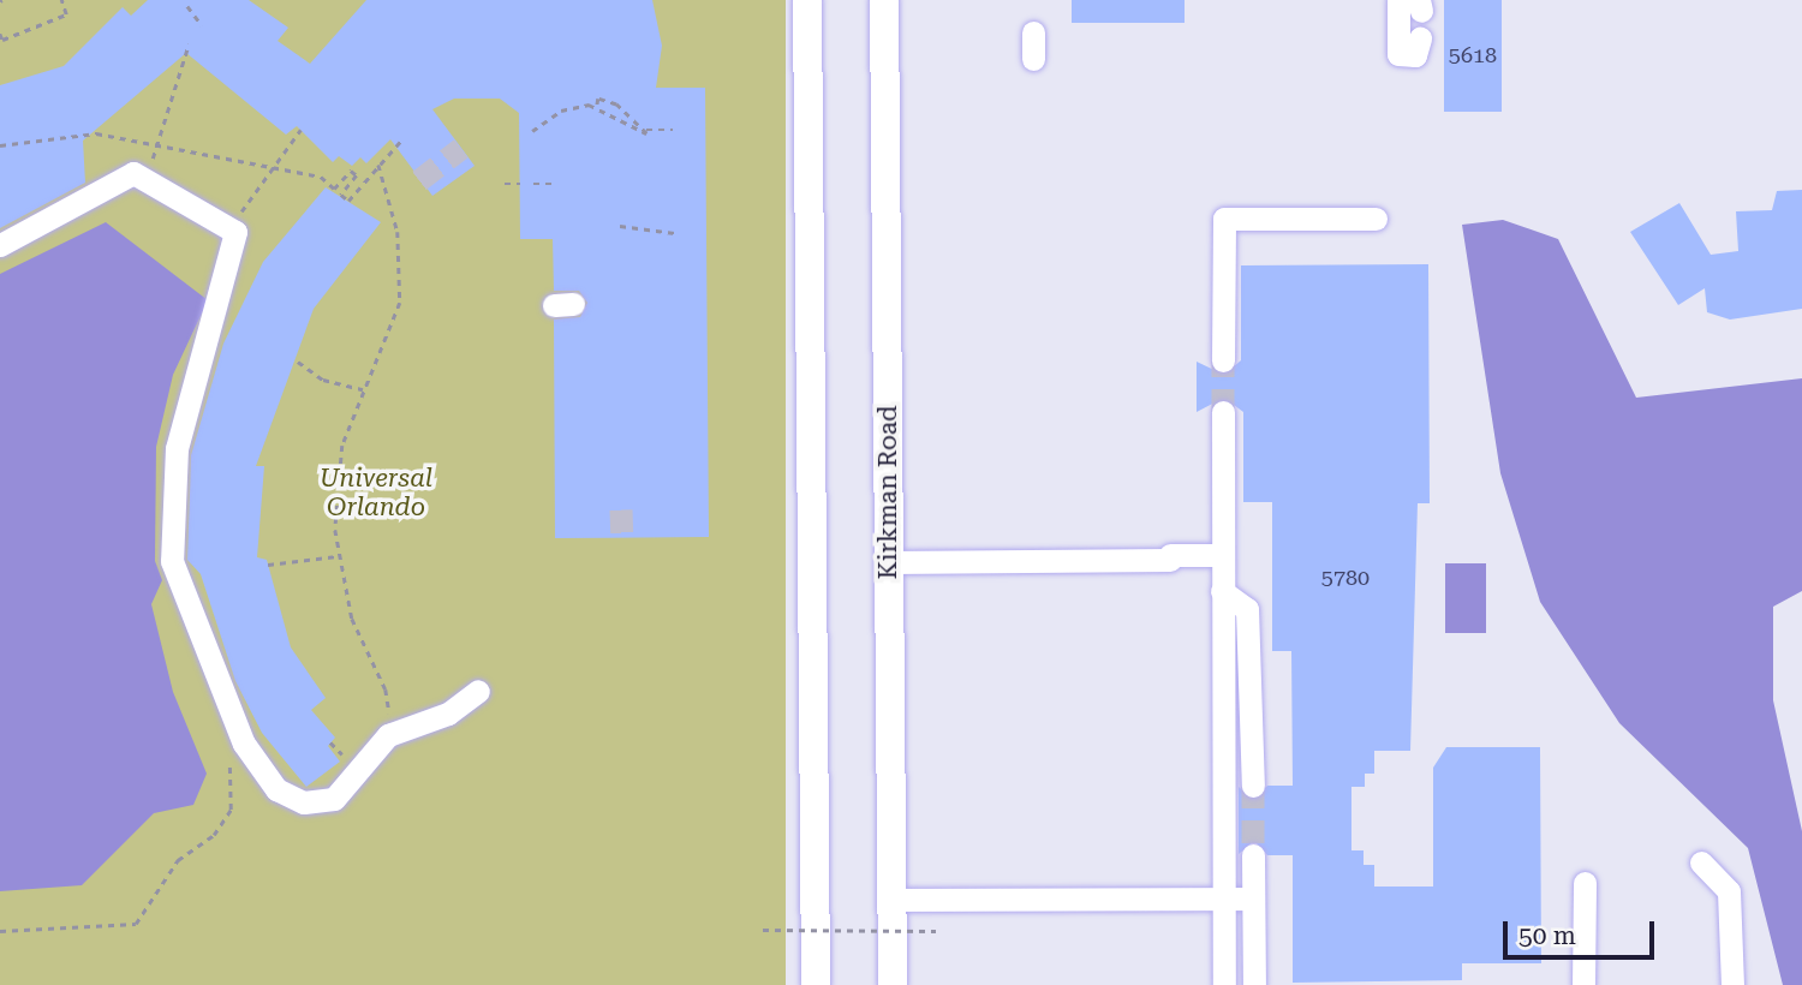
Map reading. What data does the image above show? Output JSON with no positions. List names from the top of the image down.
{
  "streets": {
    "main road": ["Kirkman Road"]
  },
  "parks": ["Universal Orlando"],
  "house_numbers": ["5618", "5780"],
  "scale_bar": "50 m"
}
